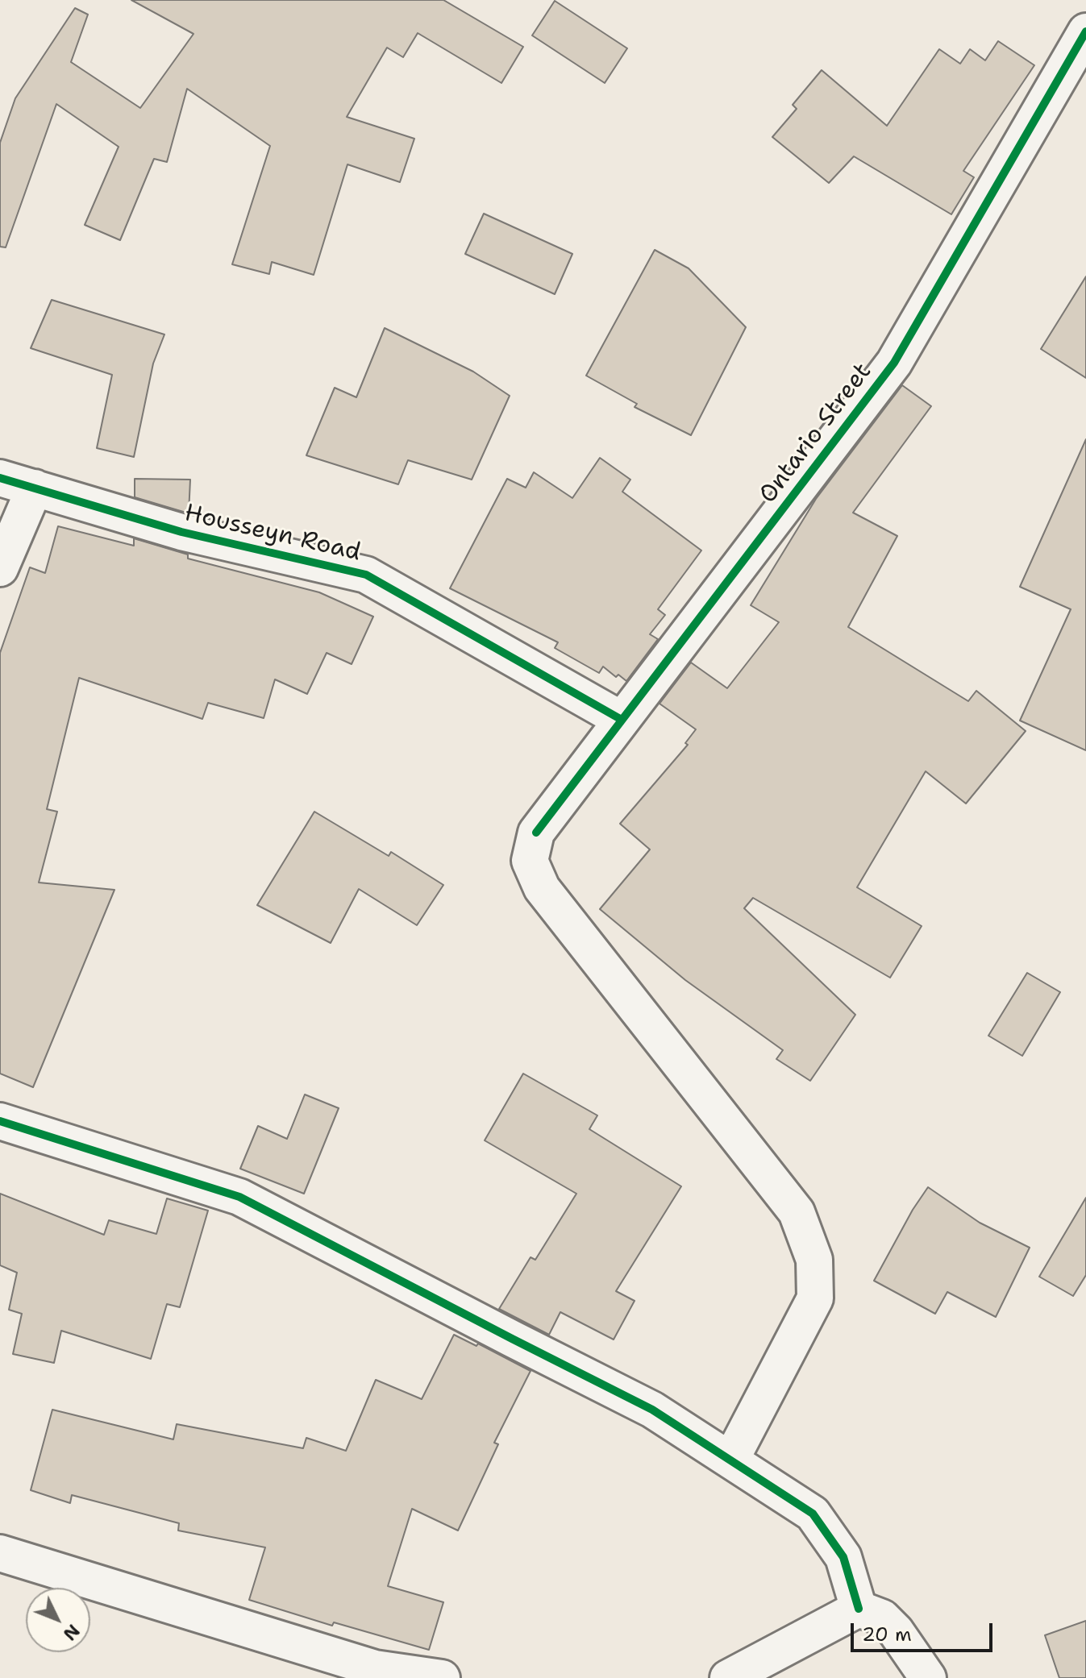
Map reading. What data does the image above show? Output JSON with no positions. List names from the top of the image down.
{
  "streets": {
    "street": ["Ontario Street", "Housseyn Road"]
  },
  "crossings": [
    ["Ontario Street", "Housseyn Road"]
  ],
  "scale_bar": "20 m",
  "north": "bottom right"
}
